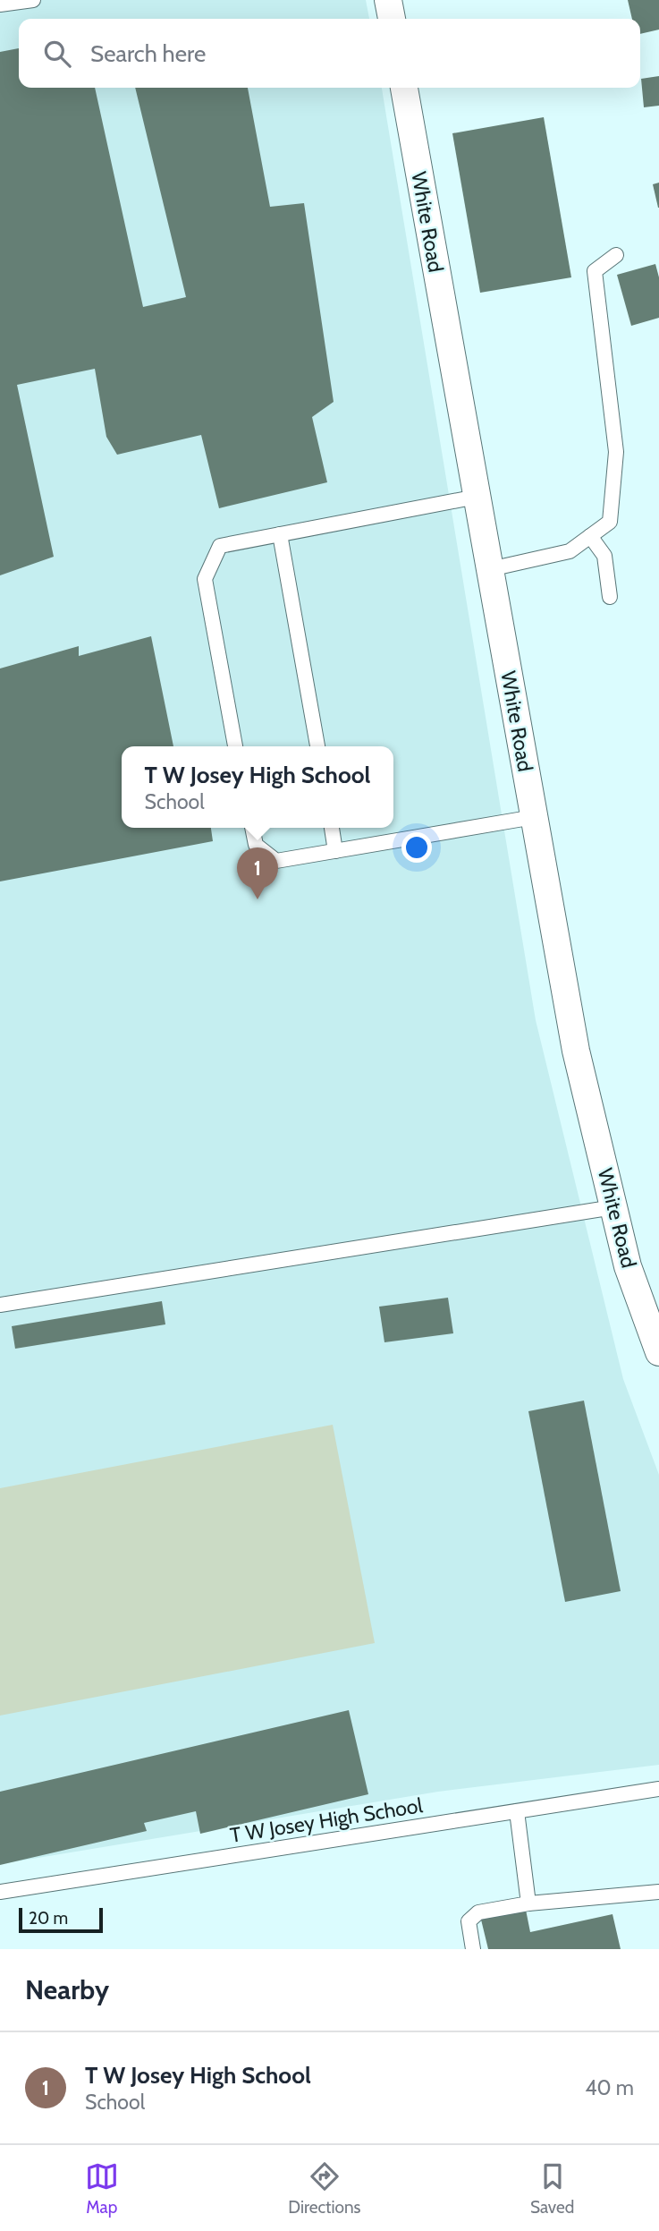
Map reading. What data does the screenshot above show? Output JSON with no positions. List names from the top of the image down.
{
  "streets": {
    "street": ["White Road"],
    "lane": ["T W Josey High School"]
  },
  "scale_bar": "20 m",
  "page": {
    "search": "Search here",
    "popup": ["T W Josey High School", "School"],
    "pins": "1",
    "scale": "20 m",
    "heading": "Nearby",
    "list": [
      {
        "mark": "1",
        "name": "T W Josey High School",
        "note": "School",
        "value": "40 m"
      }
    ],
    "nav": ["Map", "Directions", "Saved"]
  }
}
